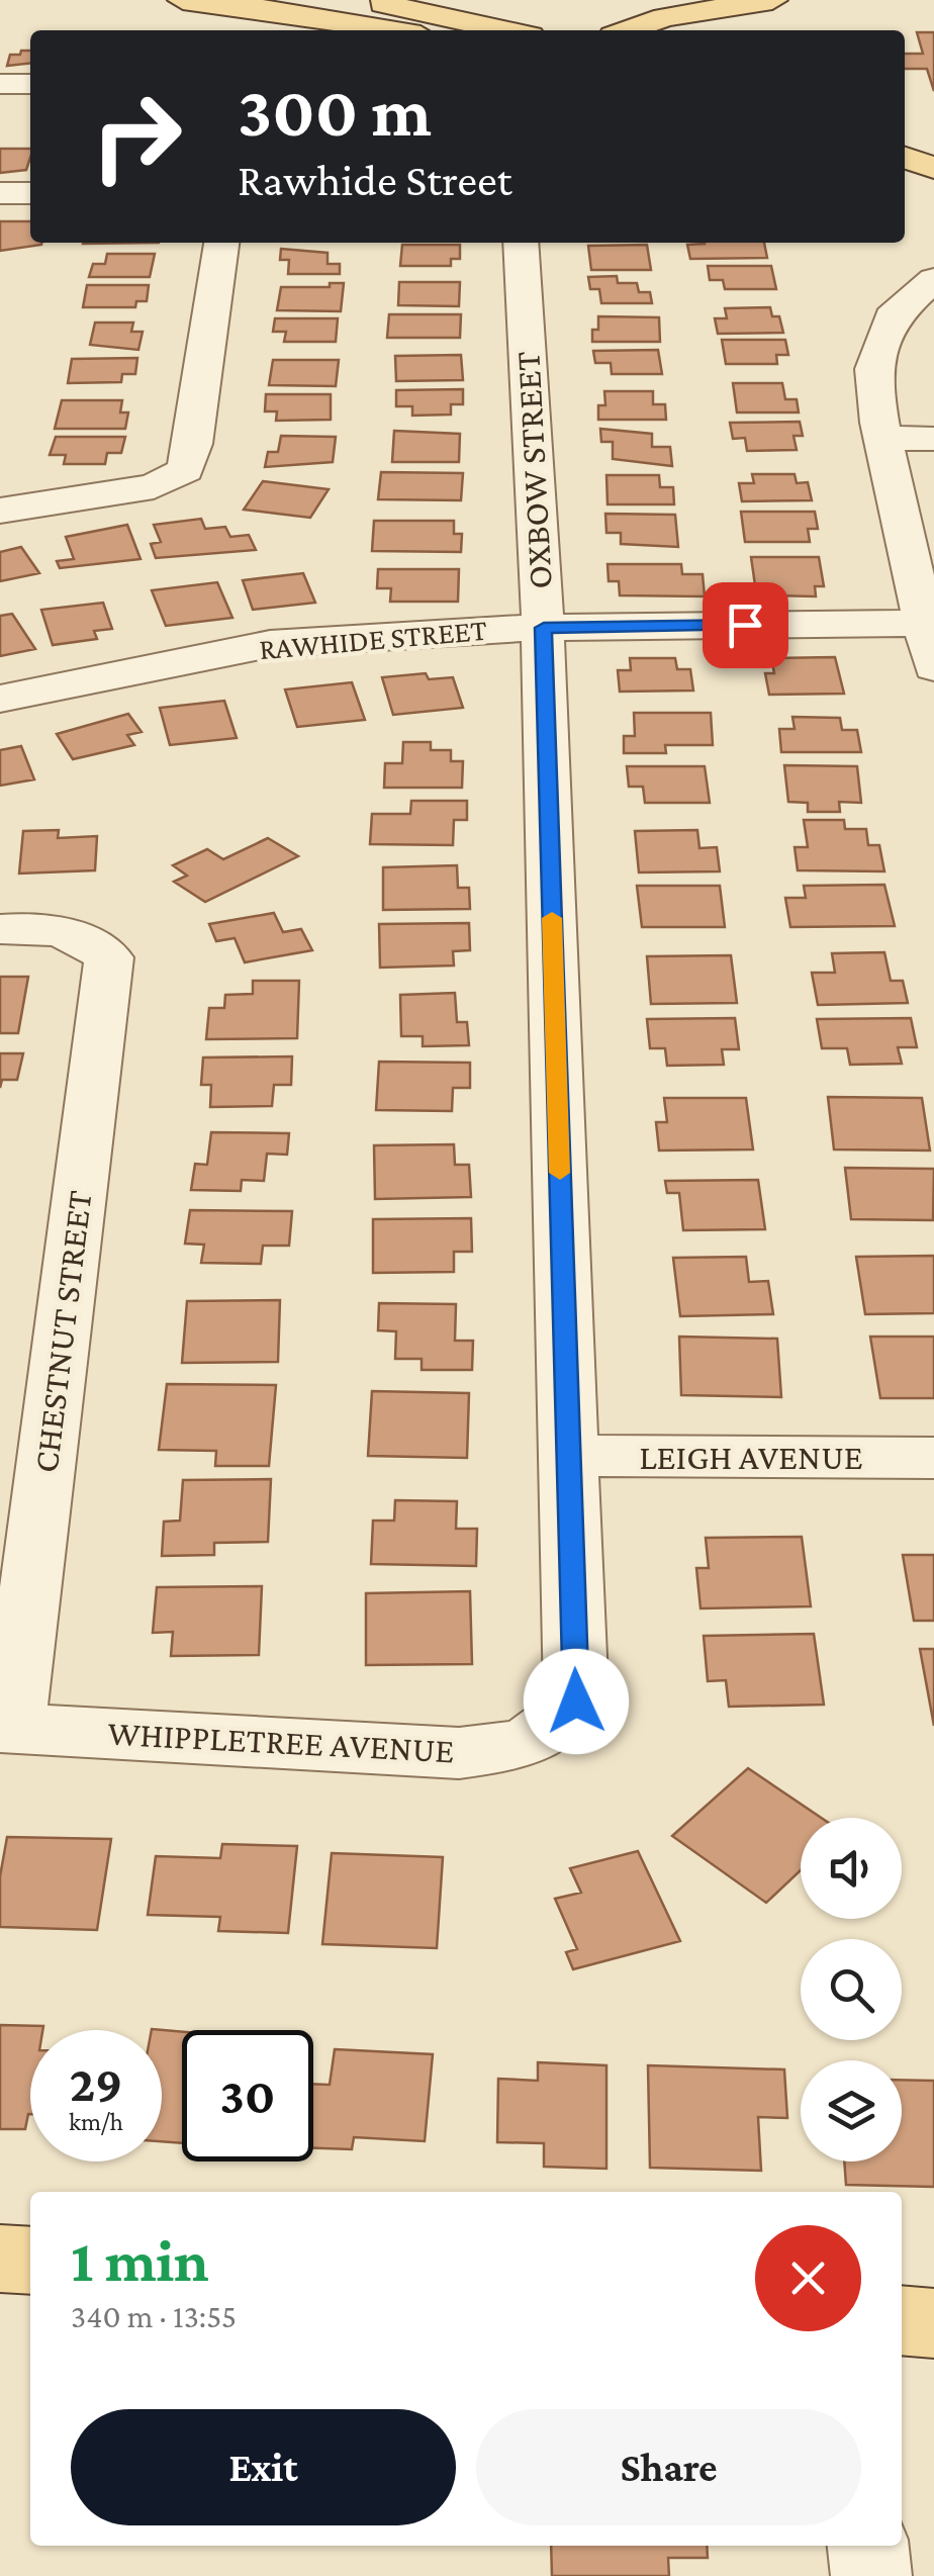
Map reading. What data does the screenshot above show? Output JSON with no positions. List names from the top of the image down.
{
  "streets": {
    "street": [
      "OXBOW STREET",
      "RAWHIDE STREET",
      "CHESTNUT STREET",
      "LEIGH AVENUE",
      "WHIPPLETREE AVENUE"
    ]
  },
  "crossings": [
    ["OXBOW STREET", "RAWHIDE STREET"],
    ["OXBOW STREET", "LEIGH AVENUE"],
    ["OXBOW STREET", "WHIPPLETREE AVENUE"],
    ["CHESTNUT STREET", "WHIPPLETREE AVENUE"]
  ],
  "page": {
    "turn": ["300 m", "Rawhide Street"],
    "speed": "29 km/h",
    "limit": "30",
    "heading": ["1 min", "340 m · 13:55"],
    "buttons": ["Exit", "Share"]
  }
}
